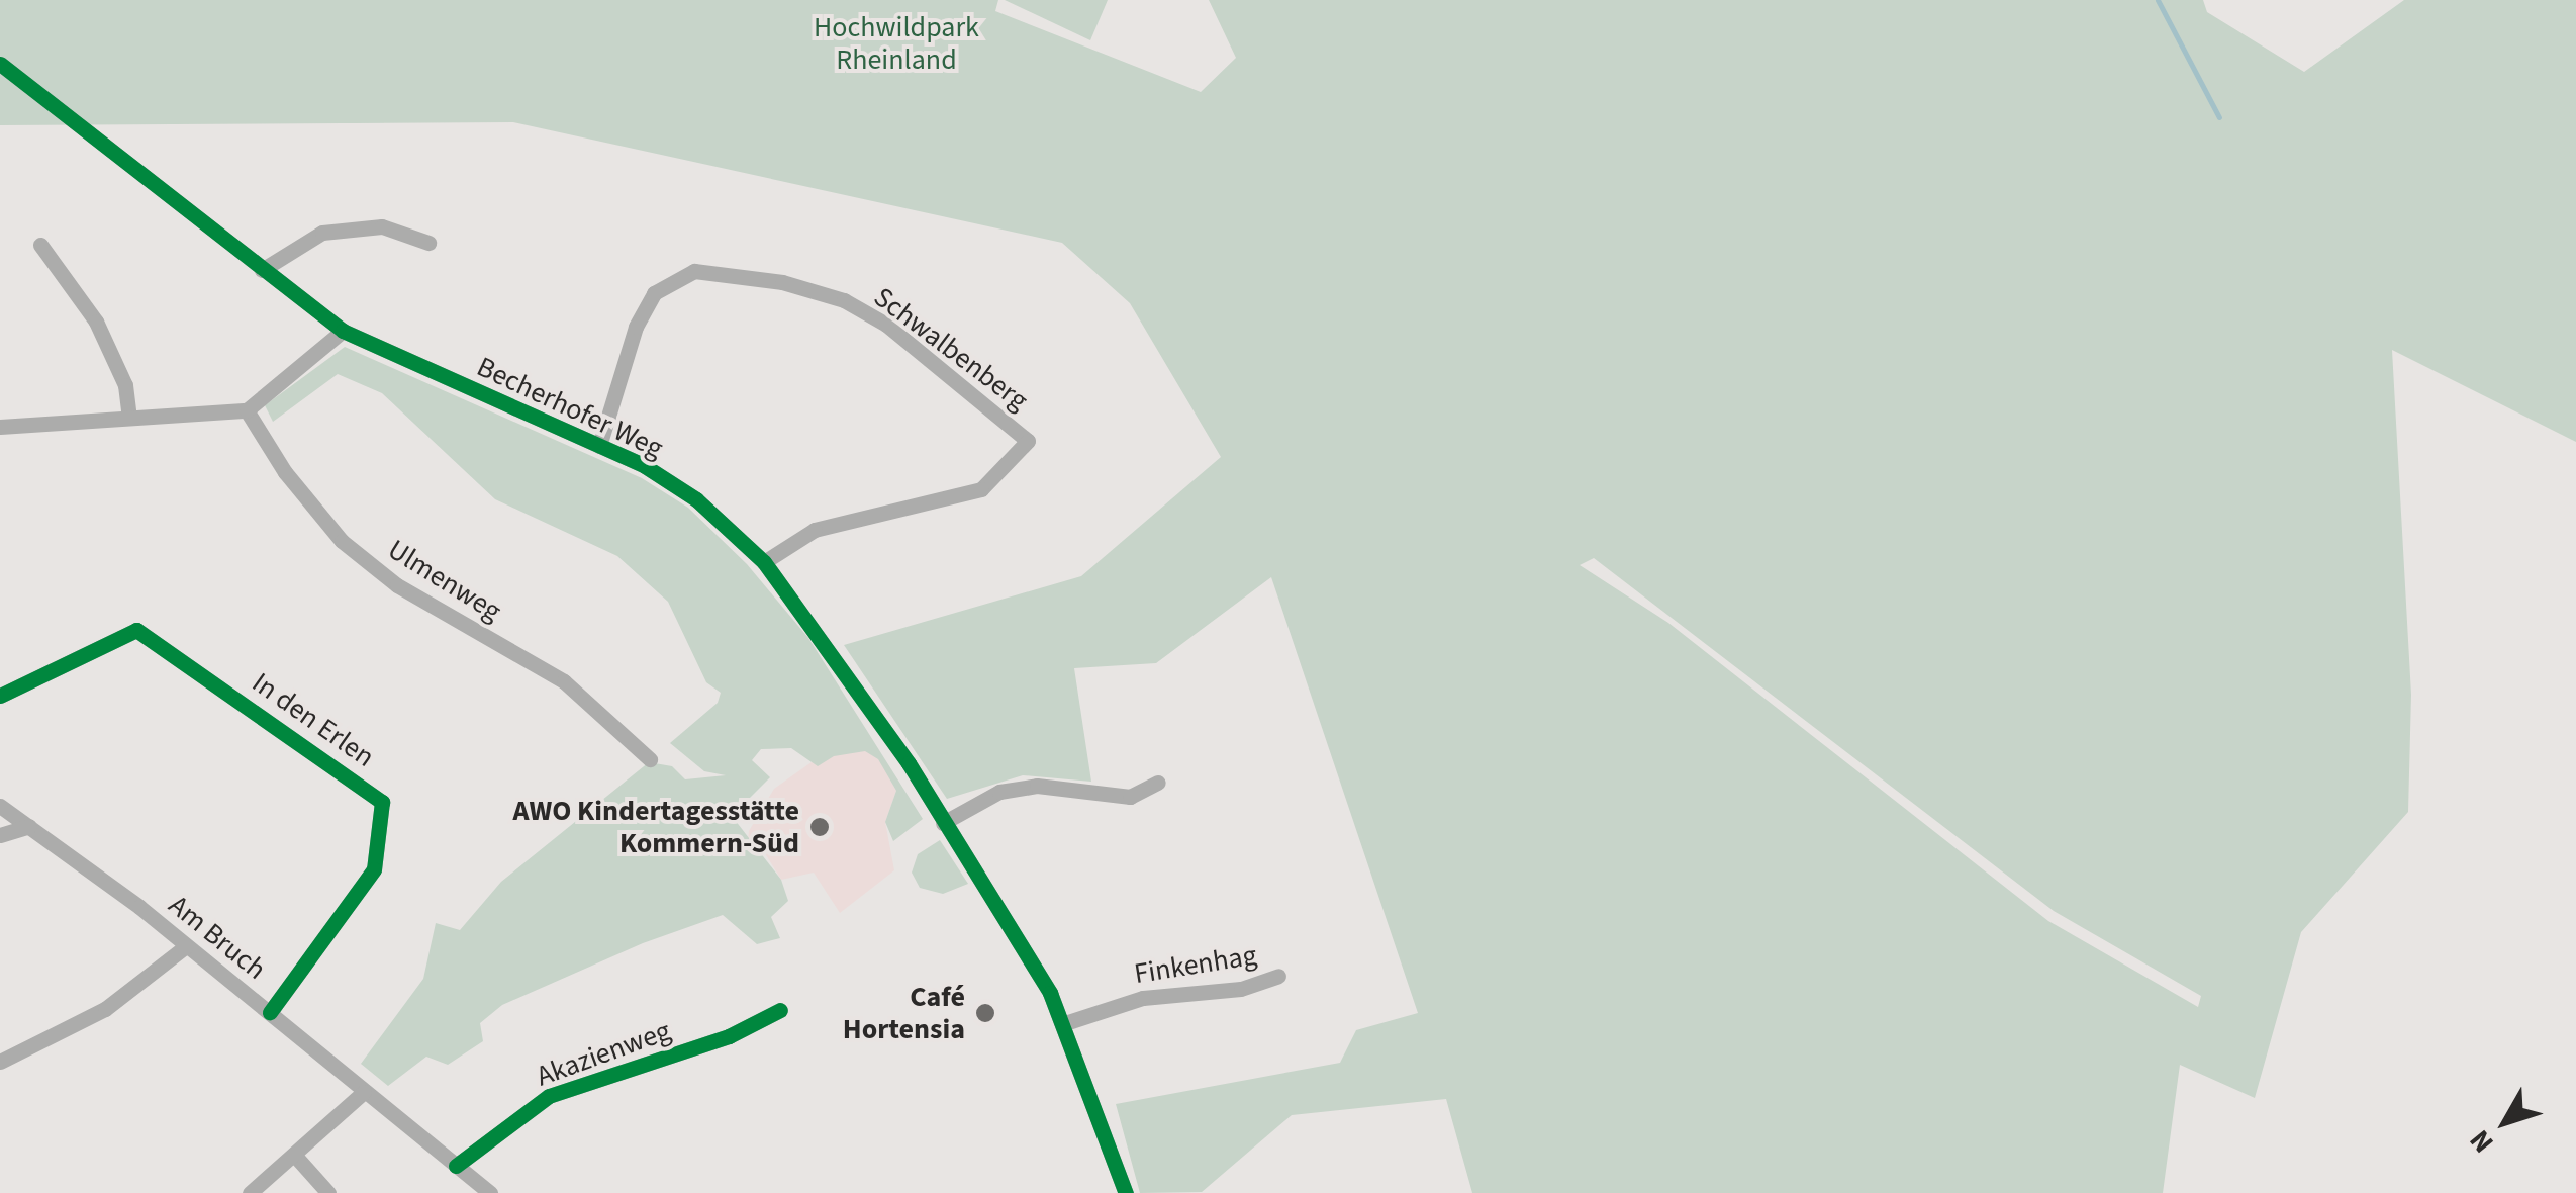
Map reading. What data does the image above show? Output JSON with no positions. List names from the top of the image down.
{
  "streets": {
    "street": [
      "Schwalbenberg",
      "Becherhofer Weg",
      "Ulmenweg",
      "In den Erlen",
      "Am Bruch",
      "Finkenhag",
      "Akazienweg"
    ]
  },
  "crossings": [
    ["Schwalbenberg", "Becherhofer Weg"],
    ["Becherhofer Weg", "Finkenhag"],
    ["In den Erlen", "Am Bruch"],
    ["Am Bruch", "Akazienweg"]
  ],
  "parks": ["Hochwildpark Rheinland"],
  "places": ["AWO Kindertagesstätte Kommern-Süd", "Café Hortensia"],
  "north": "bottom left"
}
